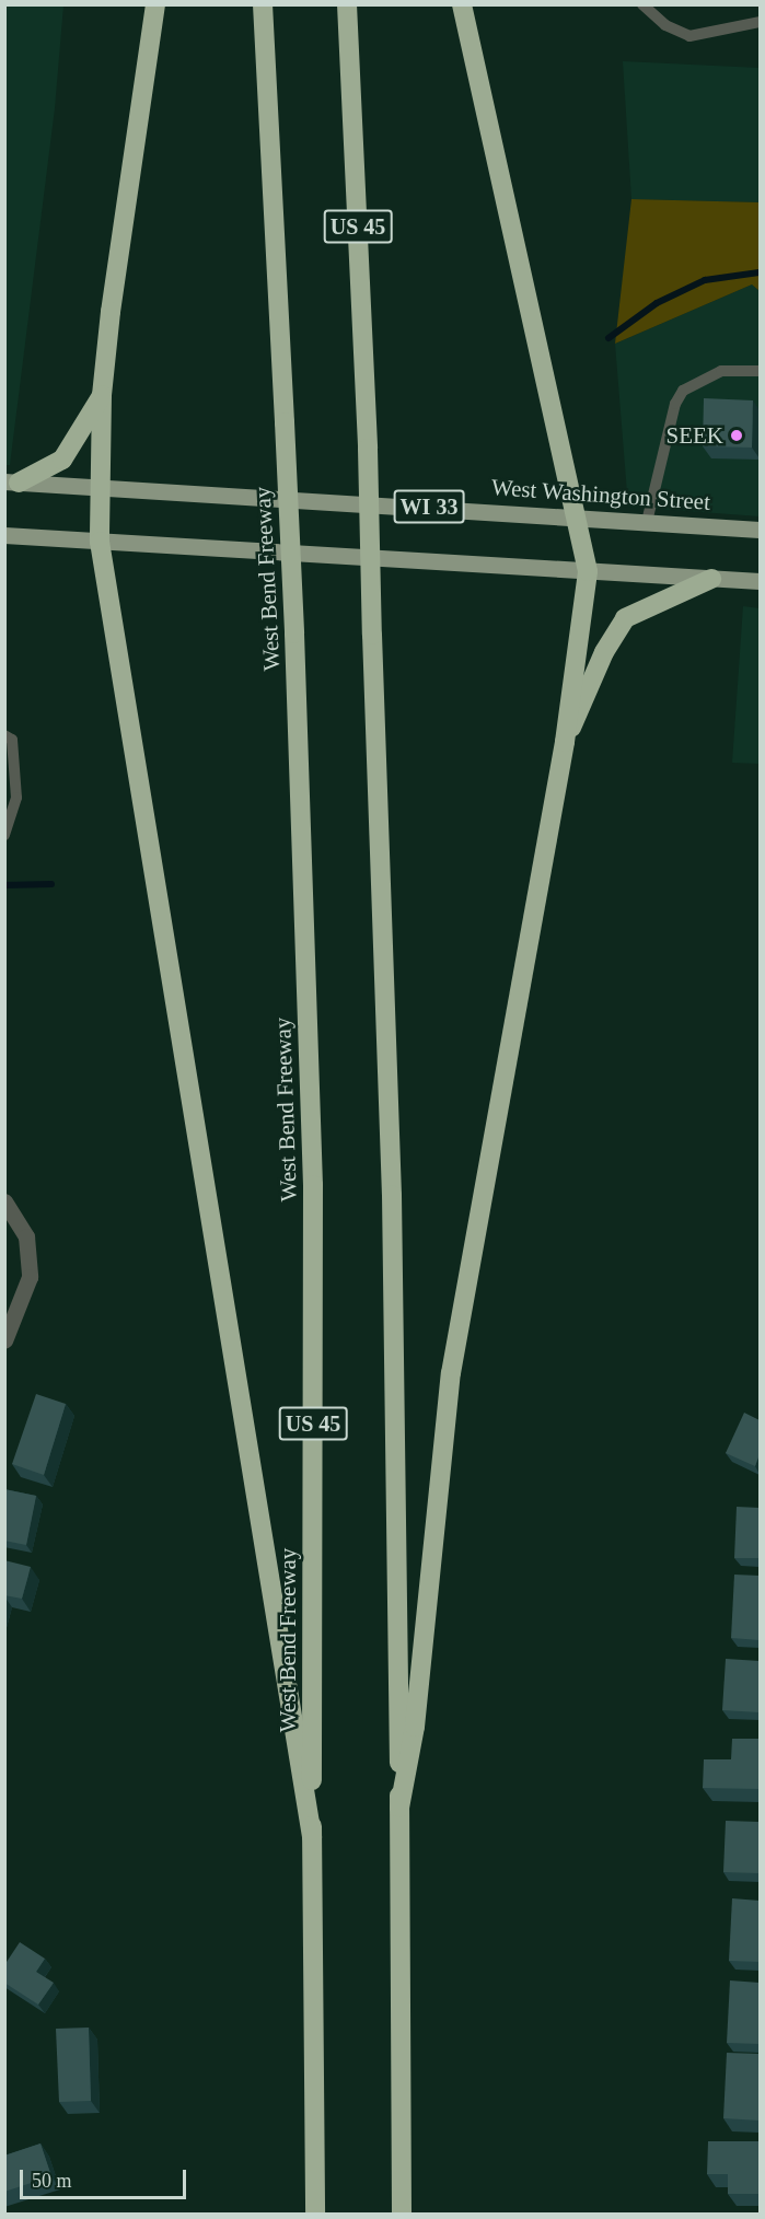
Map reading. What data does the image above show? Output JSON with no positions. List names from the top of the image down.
{
  "streets": {
    "highway": ["US 45", "West Bend Freeway"],
    "main road": ["West Washington Street", "WI 33"]
  },
  "places": ["SEEK"],
  "scale_bar": "50 m"
}
